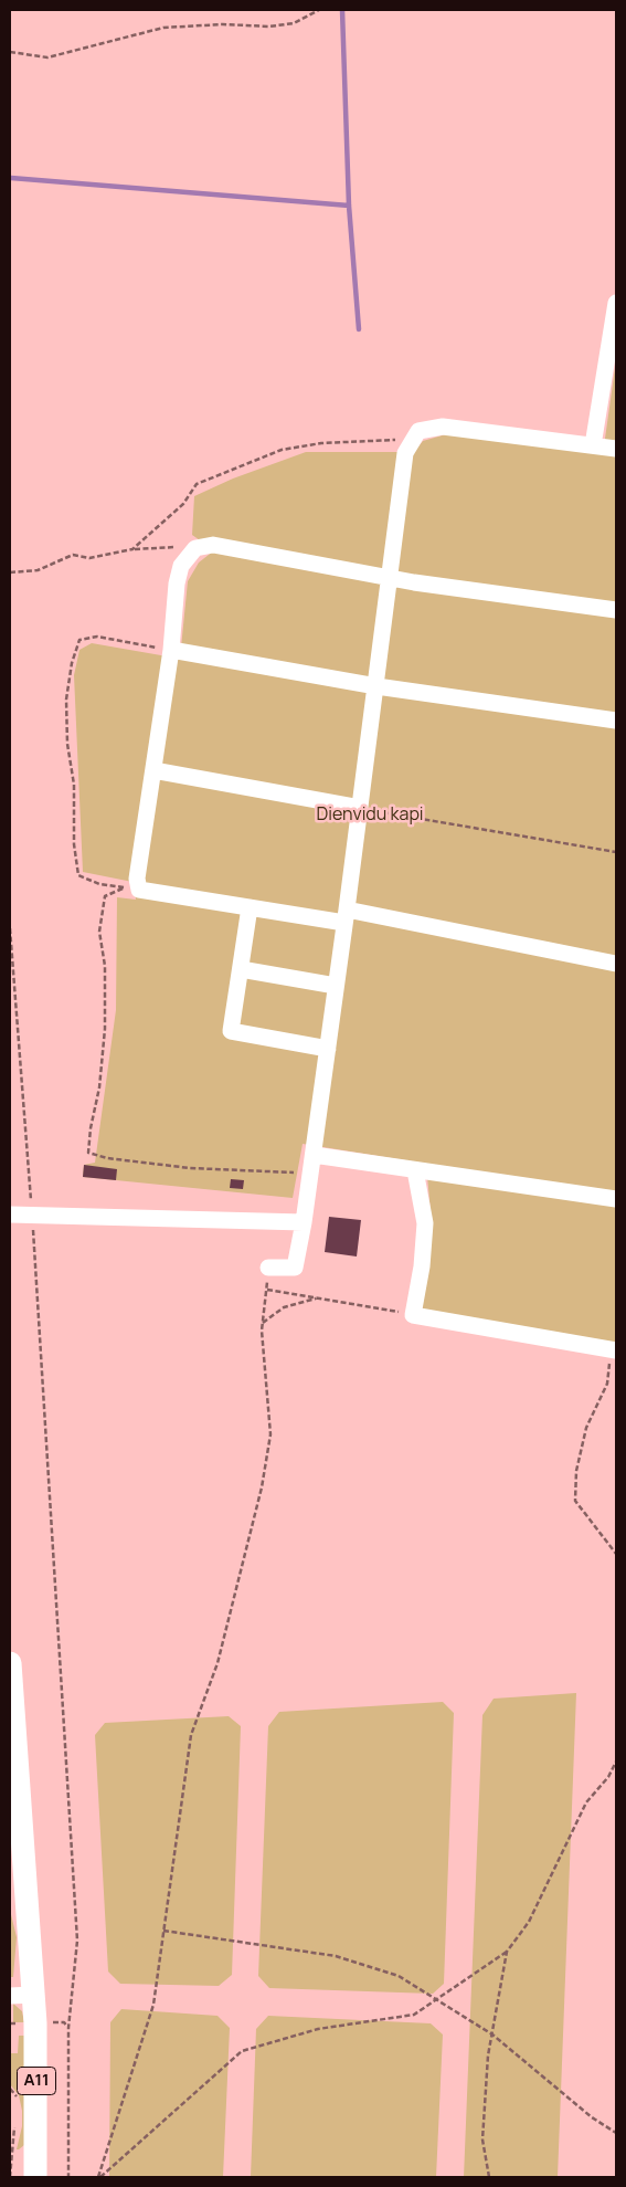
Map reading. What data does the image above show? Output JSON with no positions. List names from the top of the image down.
{
  "streets": {
    "highway": ["A11"]
  },
  "parks": ["Dienvidu kapi"]
}
